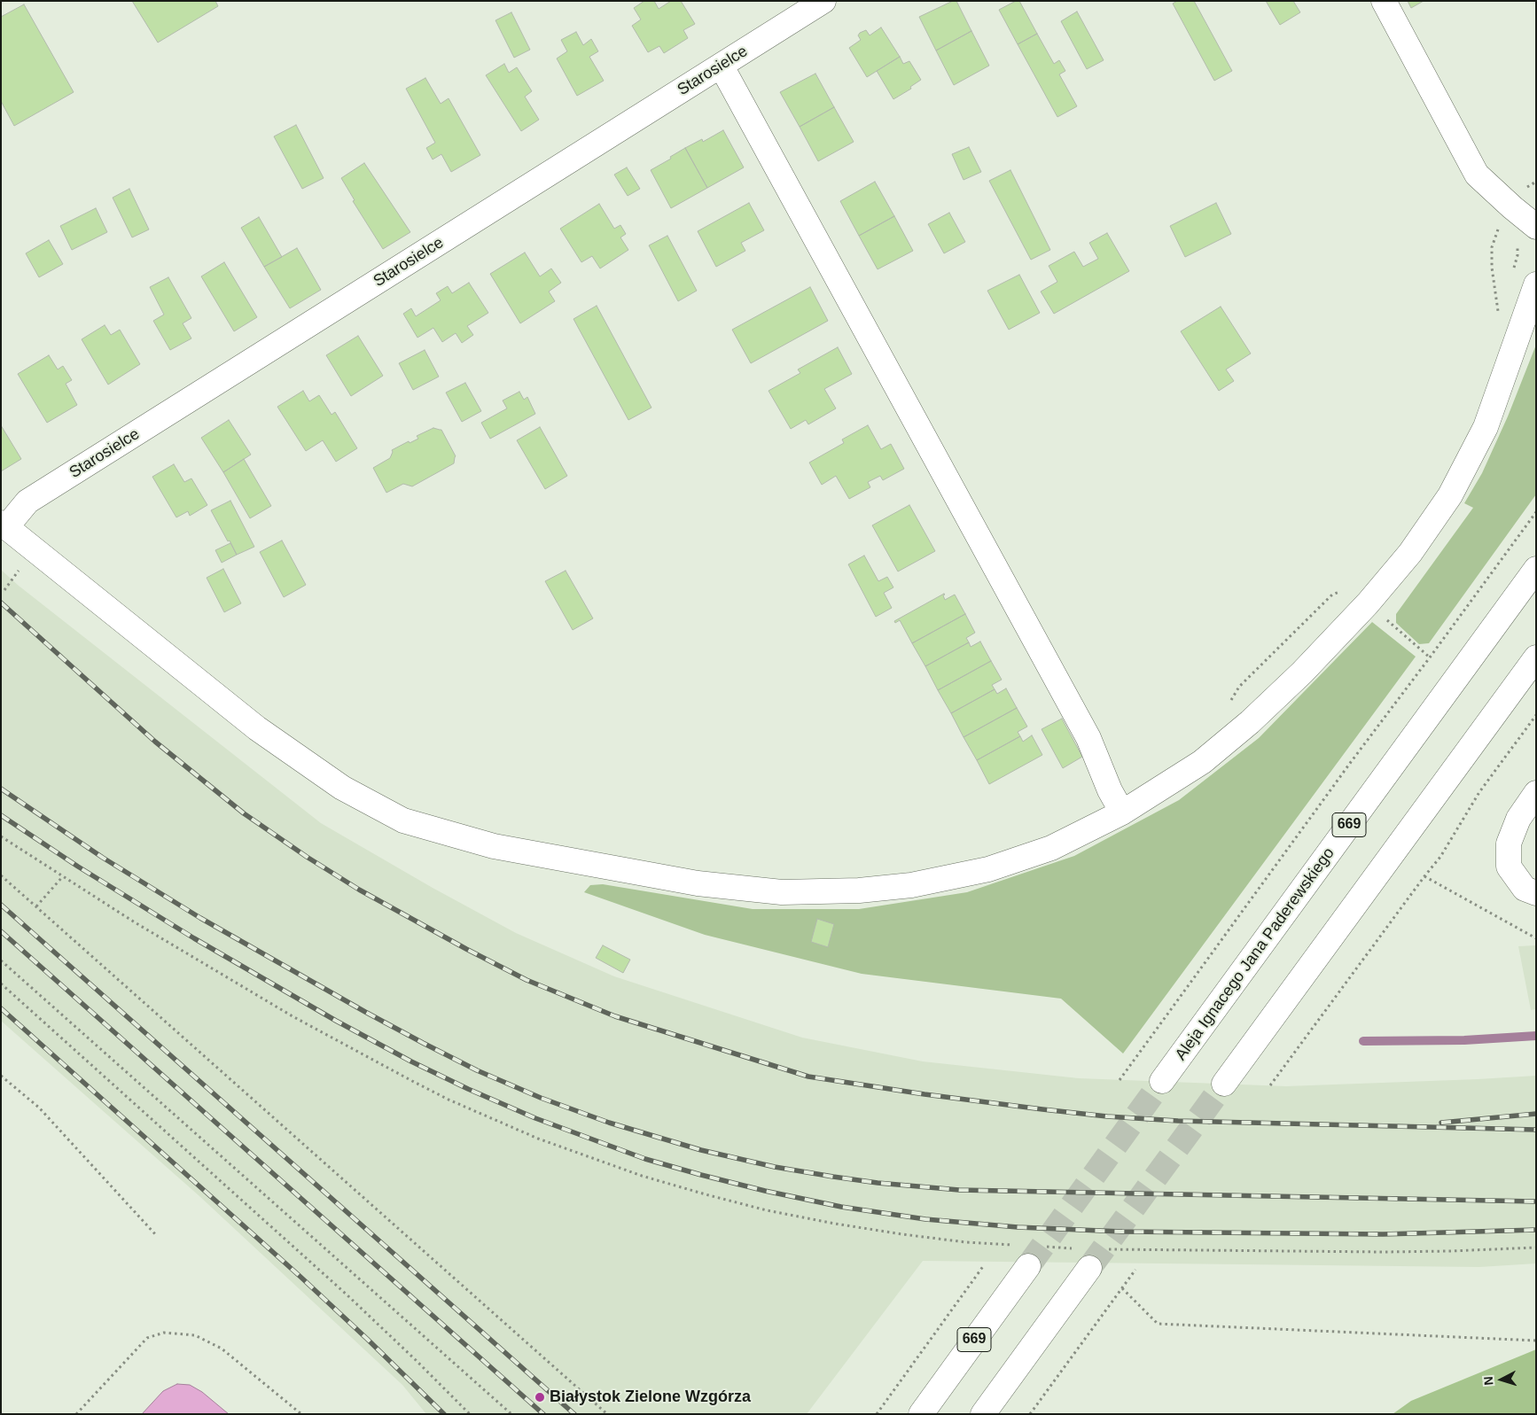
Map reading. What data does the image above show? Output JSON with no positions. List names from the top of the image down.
{
  "streets": {
    "street": ["Starosielce", "669", "Aleja Ignacego Jana Paderewskiego"]
  },
  "places": ["Białystok Zielone Wzgórza"],
  "north": "left"
}
